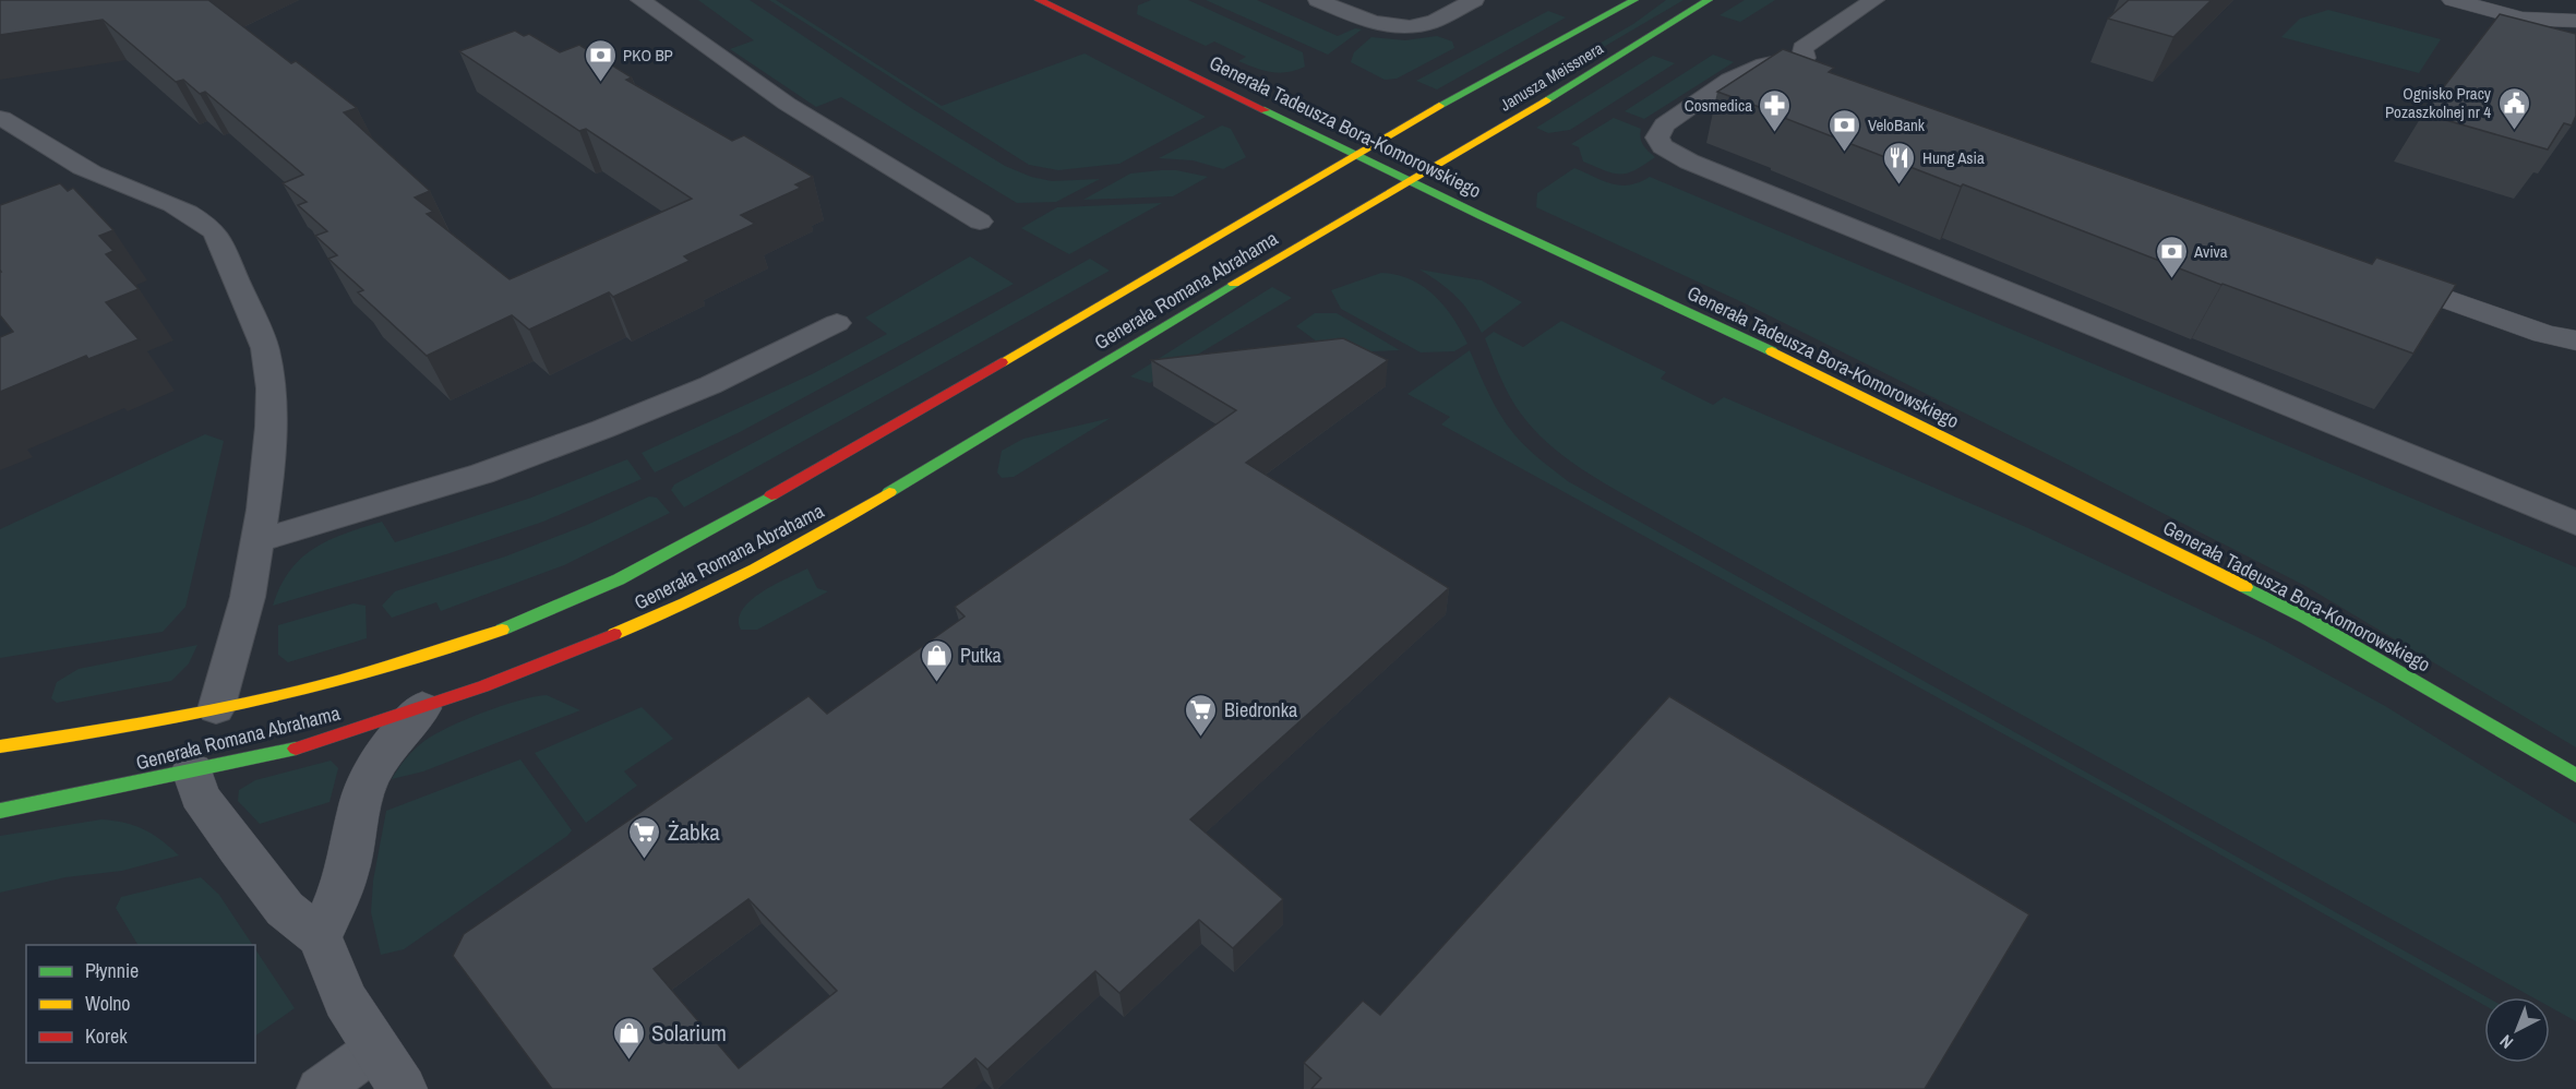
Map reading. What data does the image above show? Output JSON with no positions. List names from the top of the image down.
{
  "streets": {
    "street": ["Janusza Meissnera", "Generała Tadeusza Bora-Komorowskiego", "Generała Romana Abrahama"]
  },
  "crossings": [
    ["Janusza Meissnera", "Generała Tadeusza Bora-Komorowskiego"],
    ["Janusza Meissnera", "Generała Romana Abrahama"],
    ["Generała Tadeusza Bora-Komorowskiego", "Generała Romana Abrahama"]
  ],
  "places": {
    "bank": ["PKO BP", "VeloBank", "Aviva"],
    "public building": ["Ognisko Pracy Pozaszkolnej nr 4"],
    "pharmacy": ["Cosmedica"],
    "restaurant": ["Hung Asia"],
    "shop": ["Putka", "Solarium"],
    "supermarket": ["Biedronka", "Żabka"]
  },
  "legend": ["Płynnie", "Wolno", "Korek"],
  "north": "bottom left"
}
